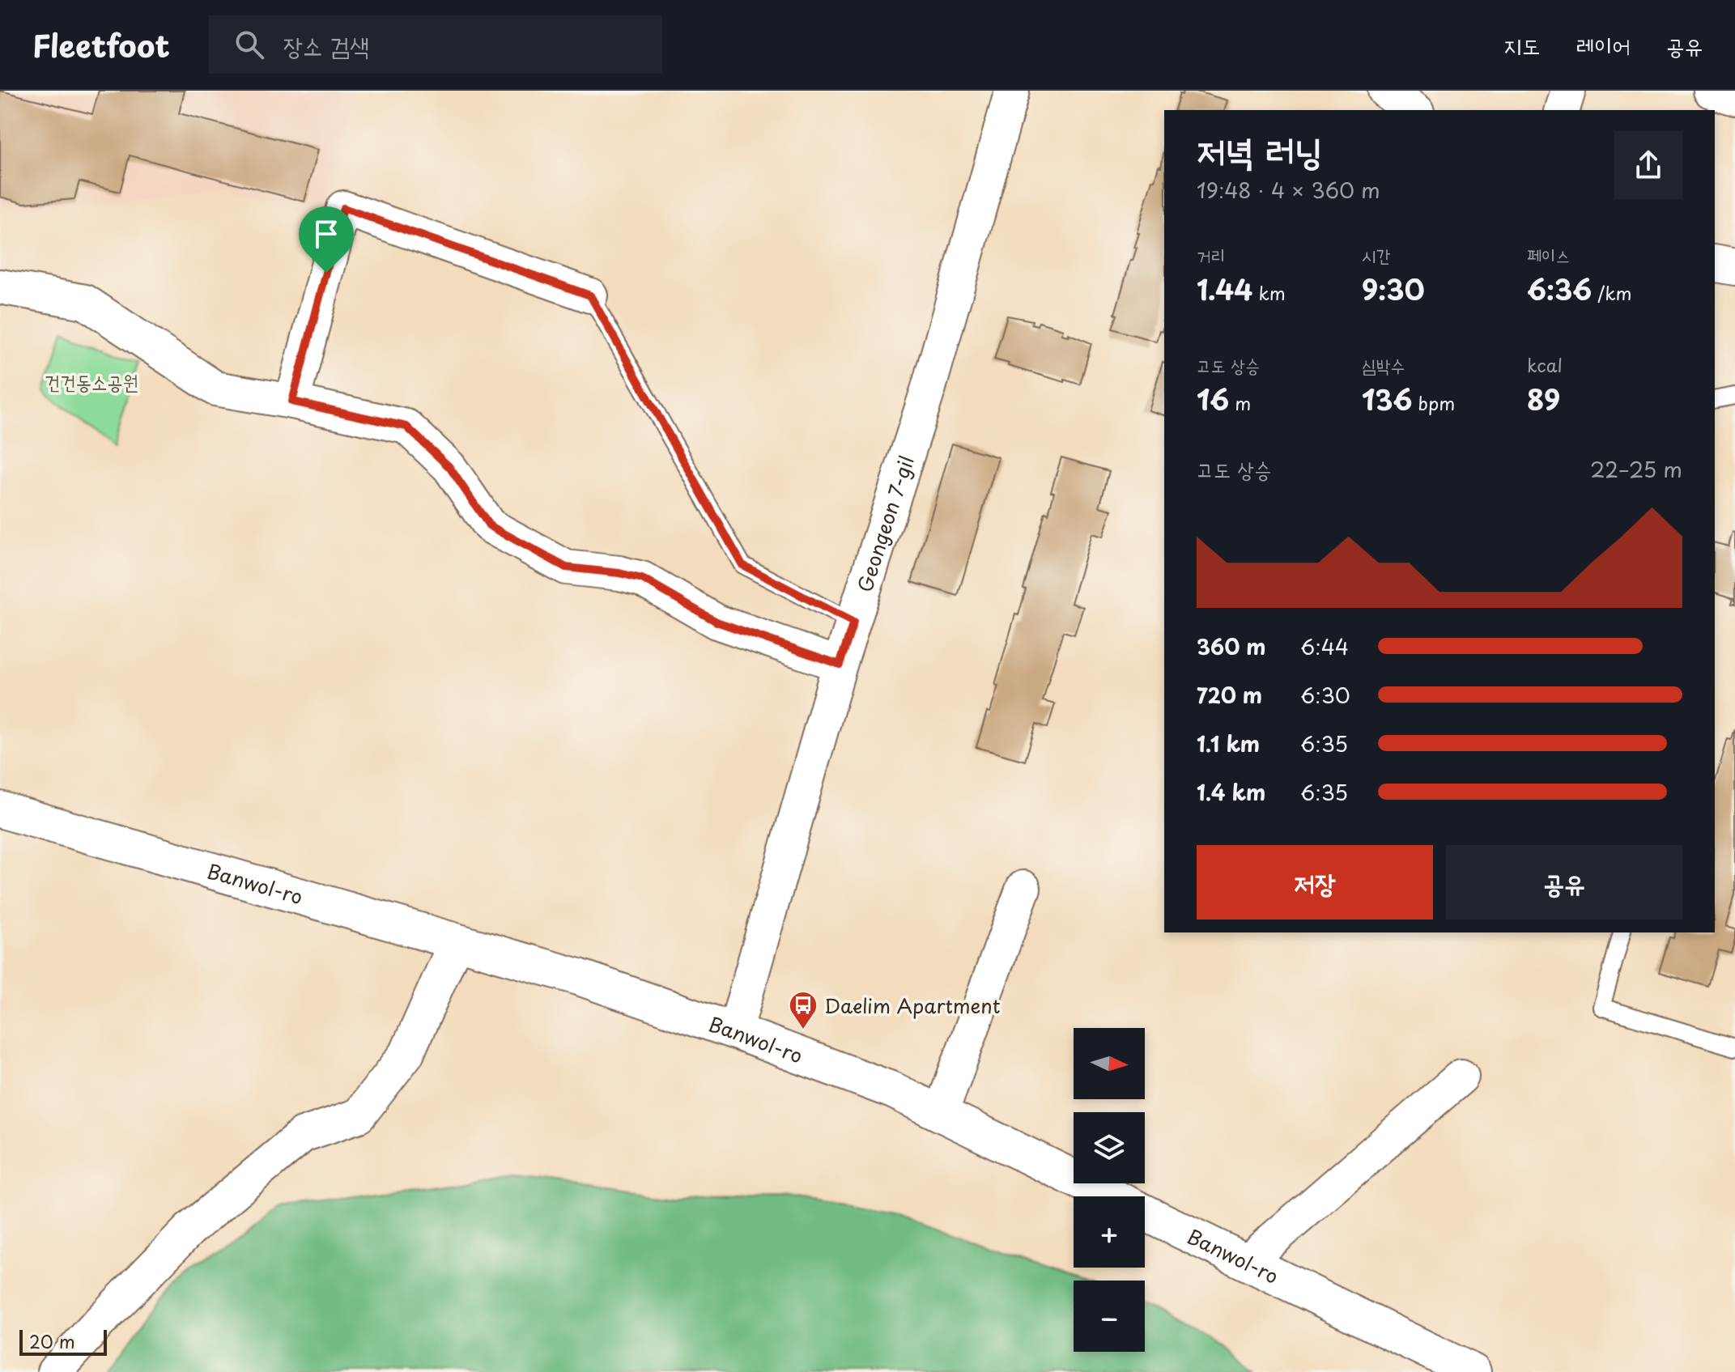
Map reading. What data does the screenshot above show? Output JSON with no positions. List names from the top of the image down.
{
  "streets": {
    "main road": ["Banwol-ro"],
    "street": ["Geongeon 7-gil"]
  },
  "crossings": [
    ["Geongeon 7-gil", "Banwol-ro"]
  ],
  "parks": ["건건동소공원"],
  "places": {
    "bus stop": ["Daelim Apartment"]
  },
  "scale_bar": "20 m",
  "north": "right",
  "page": {
    "header": "Fleetfoot",
    "search": "장소 검색",
    "nav": ["지도", "레이어", "공유"],
    "heading": ["저녁 러닝", "19:48 · 4 × 360 m"],
    "stats": [
      ["거리", "1.44 km"],
      ["시간", "9:30"],
      ["페이스", "6:36 /km"],
      ["고도 상승", "16 m"],
      ["심박수", "136 bpm"],
      ["kcal", "89"]
    ],
    "chart": ["고도 상승", "22–25 m"],
    "list": [
      {
        "name": "360 m",
        "note": "6:44"
      },
      {
        "name": "720 m",
        "note": "6:30"
      },
      {
        "name": "1.1 km",
        "note": "6:35"
      },
      {
        "name": "1.4 km",
        "note": "6:35"
      }
    ],
    "buttons": ["저장", "공유"],
    "map_buttons": ["+", "−"],
    "scale": "20 m"
  }
}
